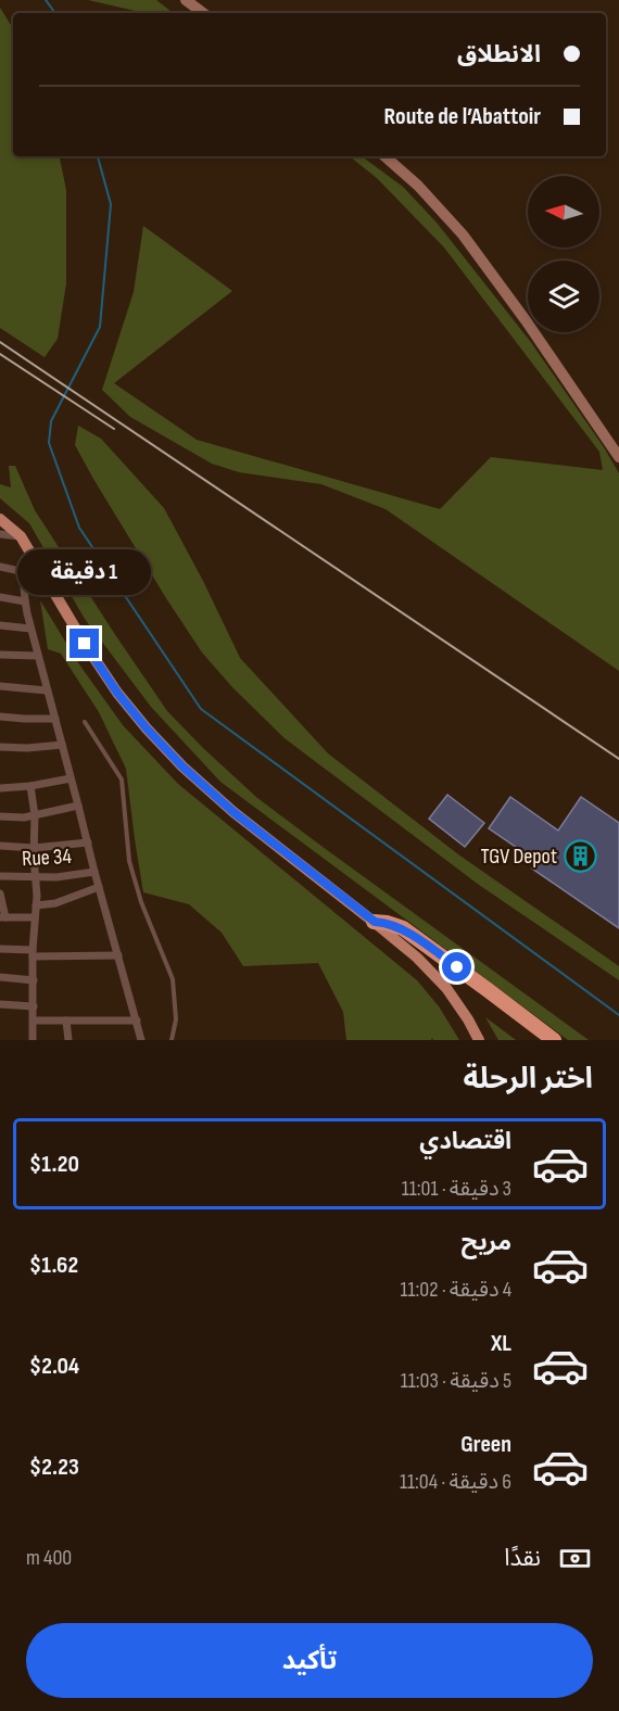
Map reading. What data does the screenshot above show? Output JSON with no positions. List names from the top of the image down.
{
  "streets": {
    "street": ["Rue 34"]
  },
  "places": {
    "building": ["TGV Depot"]
  },
  "north": "left",
  "page": {
    "banner": ["الانطلاق", "Route de l’Abattoir"],
    "bubble": "1 دقيقة",
    "heading": "اختر الرحلة",
    "list": [
      {
        "name": "اقتصادي",
        "note": "3 دقيقة · 11:01",
        "value": "$1.20"
      },
      {
        "name": "مريح",
        "note": "4 دقيقة · 11:02",
        "value": "$1.62"
      },
      {
        "name": "XL",
        "note": "5 دقيقة · 11:03",
        "value": "$2.04"
      },
      {
        "name": "Green",
        "note": "6 دقيقة · 11:04",
        "value": "$2.23"
      }
    ],
    "pay": ["نقدًا", "400 m"],
    "buttons": "تأكيد"
  }
}
